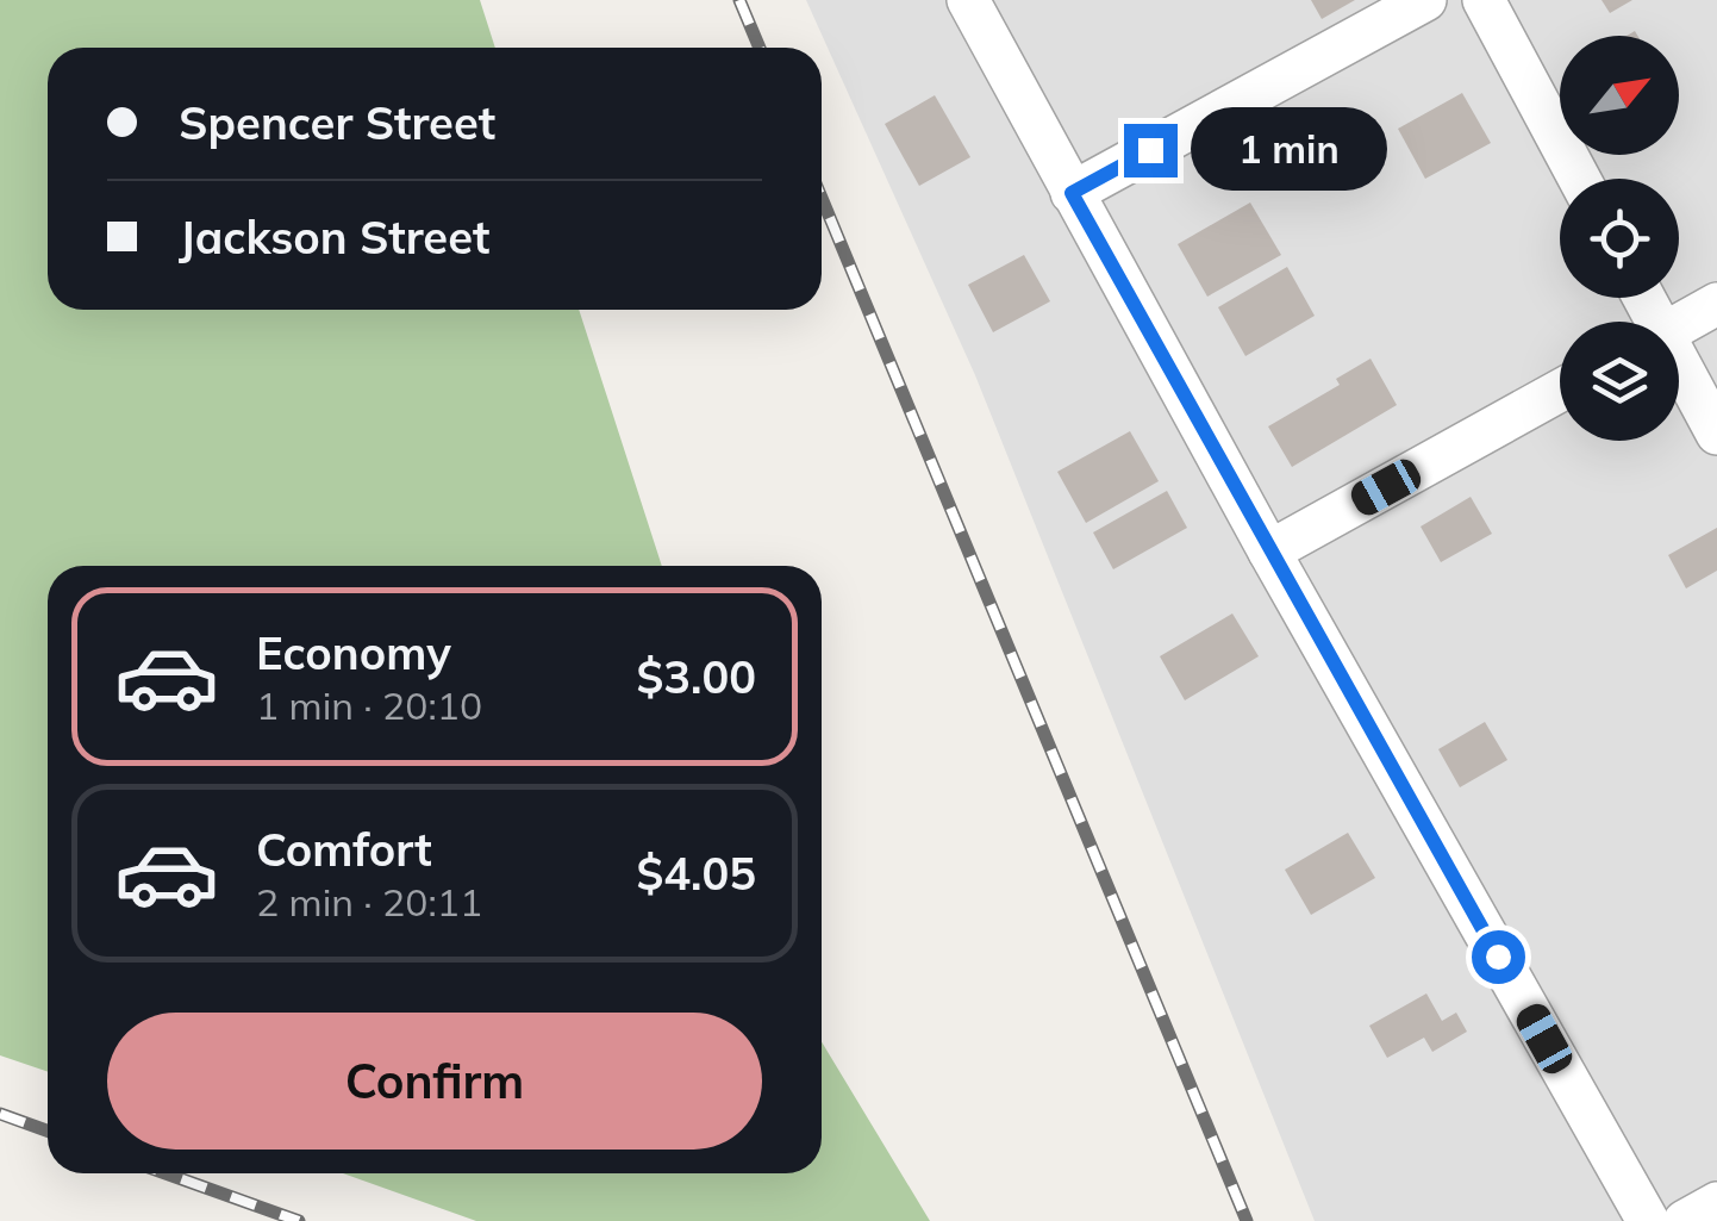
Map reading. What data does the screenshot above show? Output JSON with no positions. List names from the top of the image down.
{
  "north": "top right",
  "page": {
    "banner": ["Spencer Street", "Jackson Street"],
    "bubble": "1 min",
    "list": [
      {
        "name": "Economy",
        "note": "1 min · 20:10",
        "value": "$3.00"
      },
      {
        "name": "Comfort",
        "note": "2 min · 20:11",
        "value": "$4.05"
      }
    ],
    "buttons": "Confirm"
  }
}
